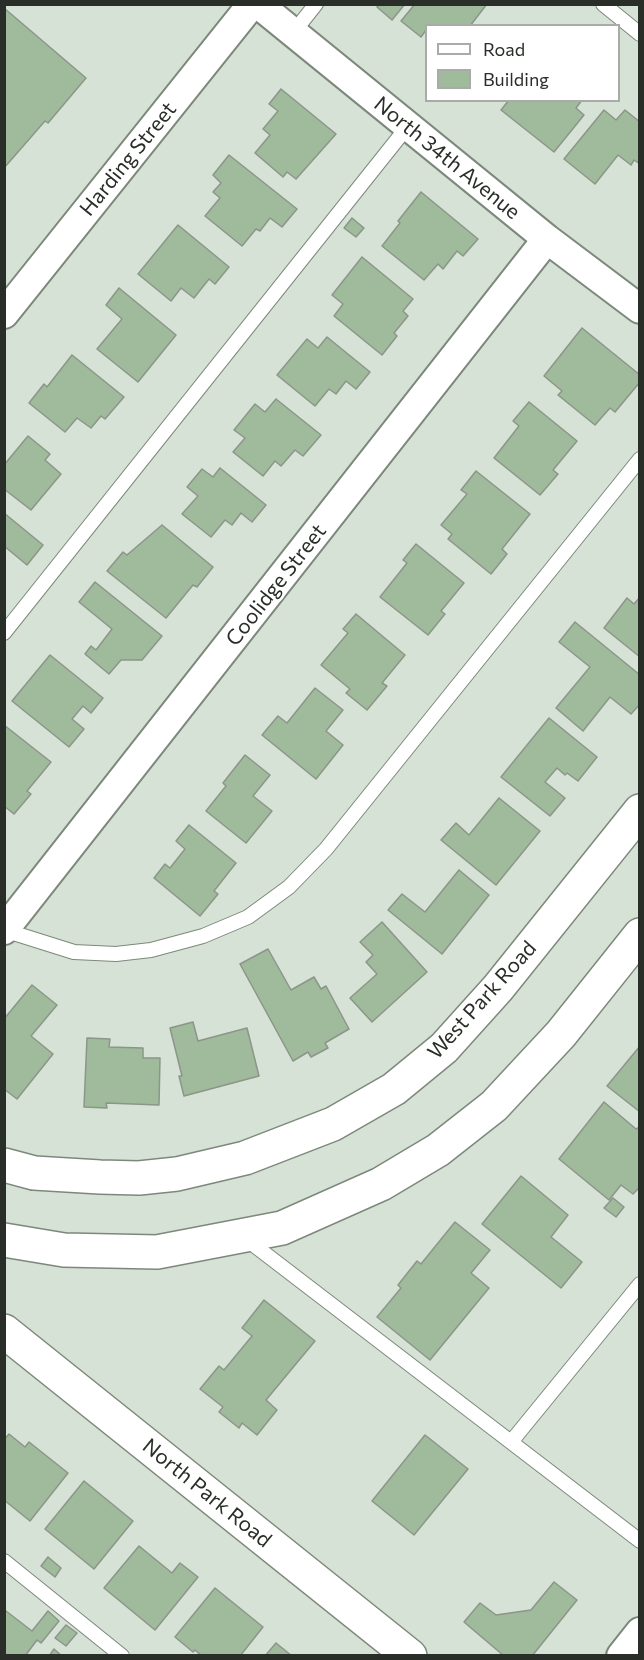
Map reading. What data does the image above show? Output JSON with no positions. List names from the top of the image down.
{
  "streets": {
    "street": [
      "North 34th Avenue",
      "Harding Street",
      "Coolidge Street",
      "West Park Road",
      "North Park Road"
    ]
  },
  "crossings": [
    ["North 34th Avenue", "Coolidge Street"]
  ],
  "legend": ["Road", "Building"]
}
